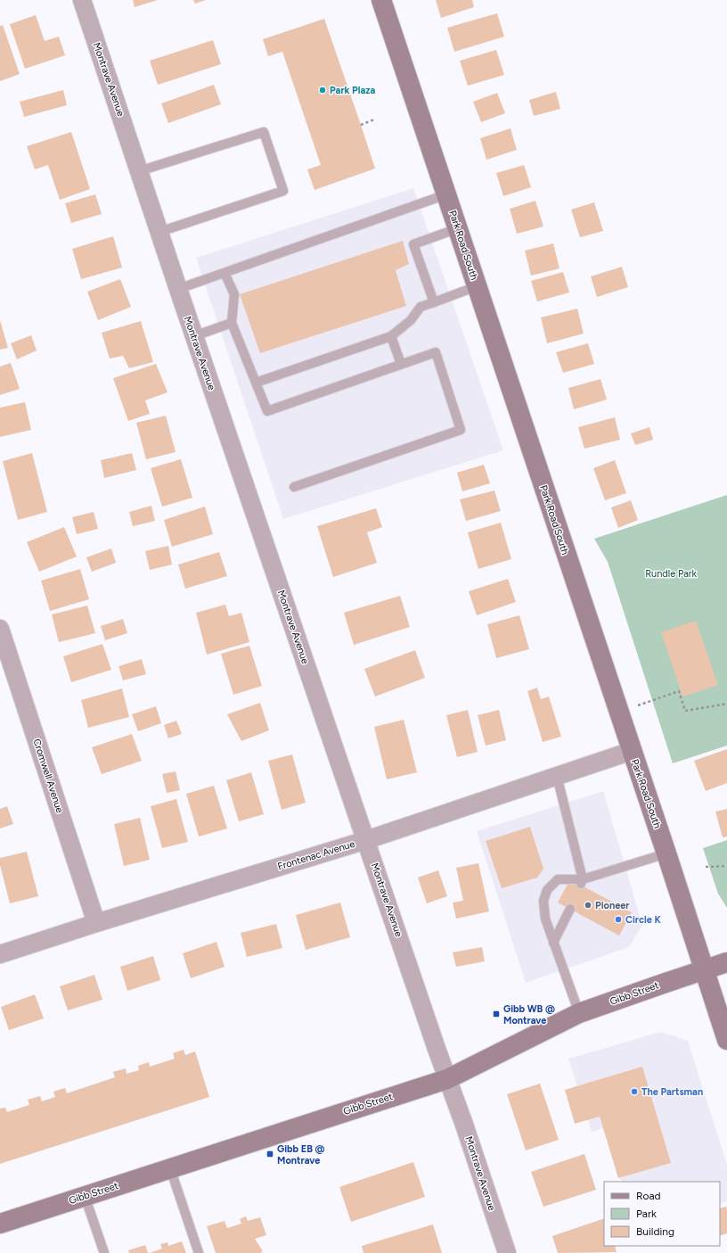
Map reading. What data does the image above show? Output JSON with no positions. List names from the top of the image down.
{
  "streets": {
    "main road": ["Park Road South", "Gibb Street"],
    "street": ["Montrave Avenue", "Cromwell Avenue", "Frontenac Avenue"]
  },
  "crossings": [
    ["Montrave Avenue", "Frontenac Avenue"],
    ["Montrave Avenue", "Gibb Street"],
    ["Park Road South", "Frontenac Avenue"],
    ["Park Road South", "Gibb Street"],
    ["Cromwell Avenue", "Frontenac Avenue"]
  ],
  "parks": ["Rundle Park"],
  "places": {
    "other": [
      "Park Plaza",
      "Pioneer",
      "Circle K",
      "The Partsman"
    ],
    "transit": ["Gibb WB @ Montrave", "Gibb EB @ Montrave"]
  },
  "legend": ["Road", "Park", "Building"]
}
